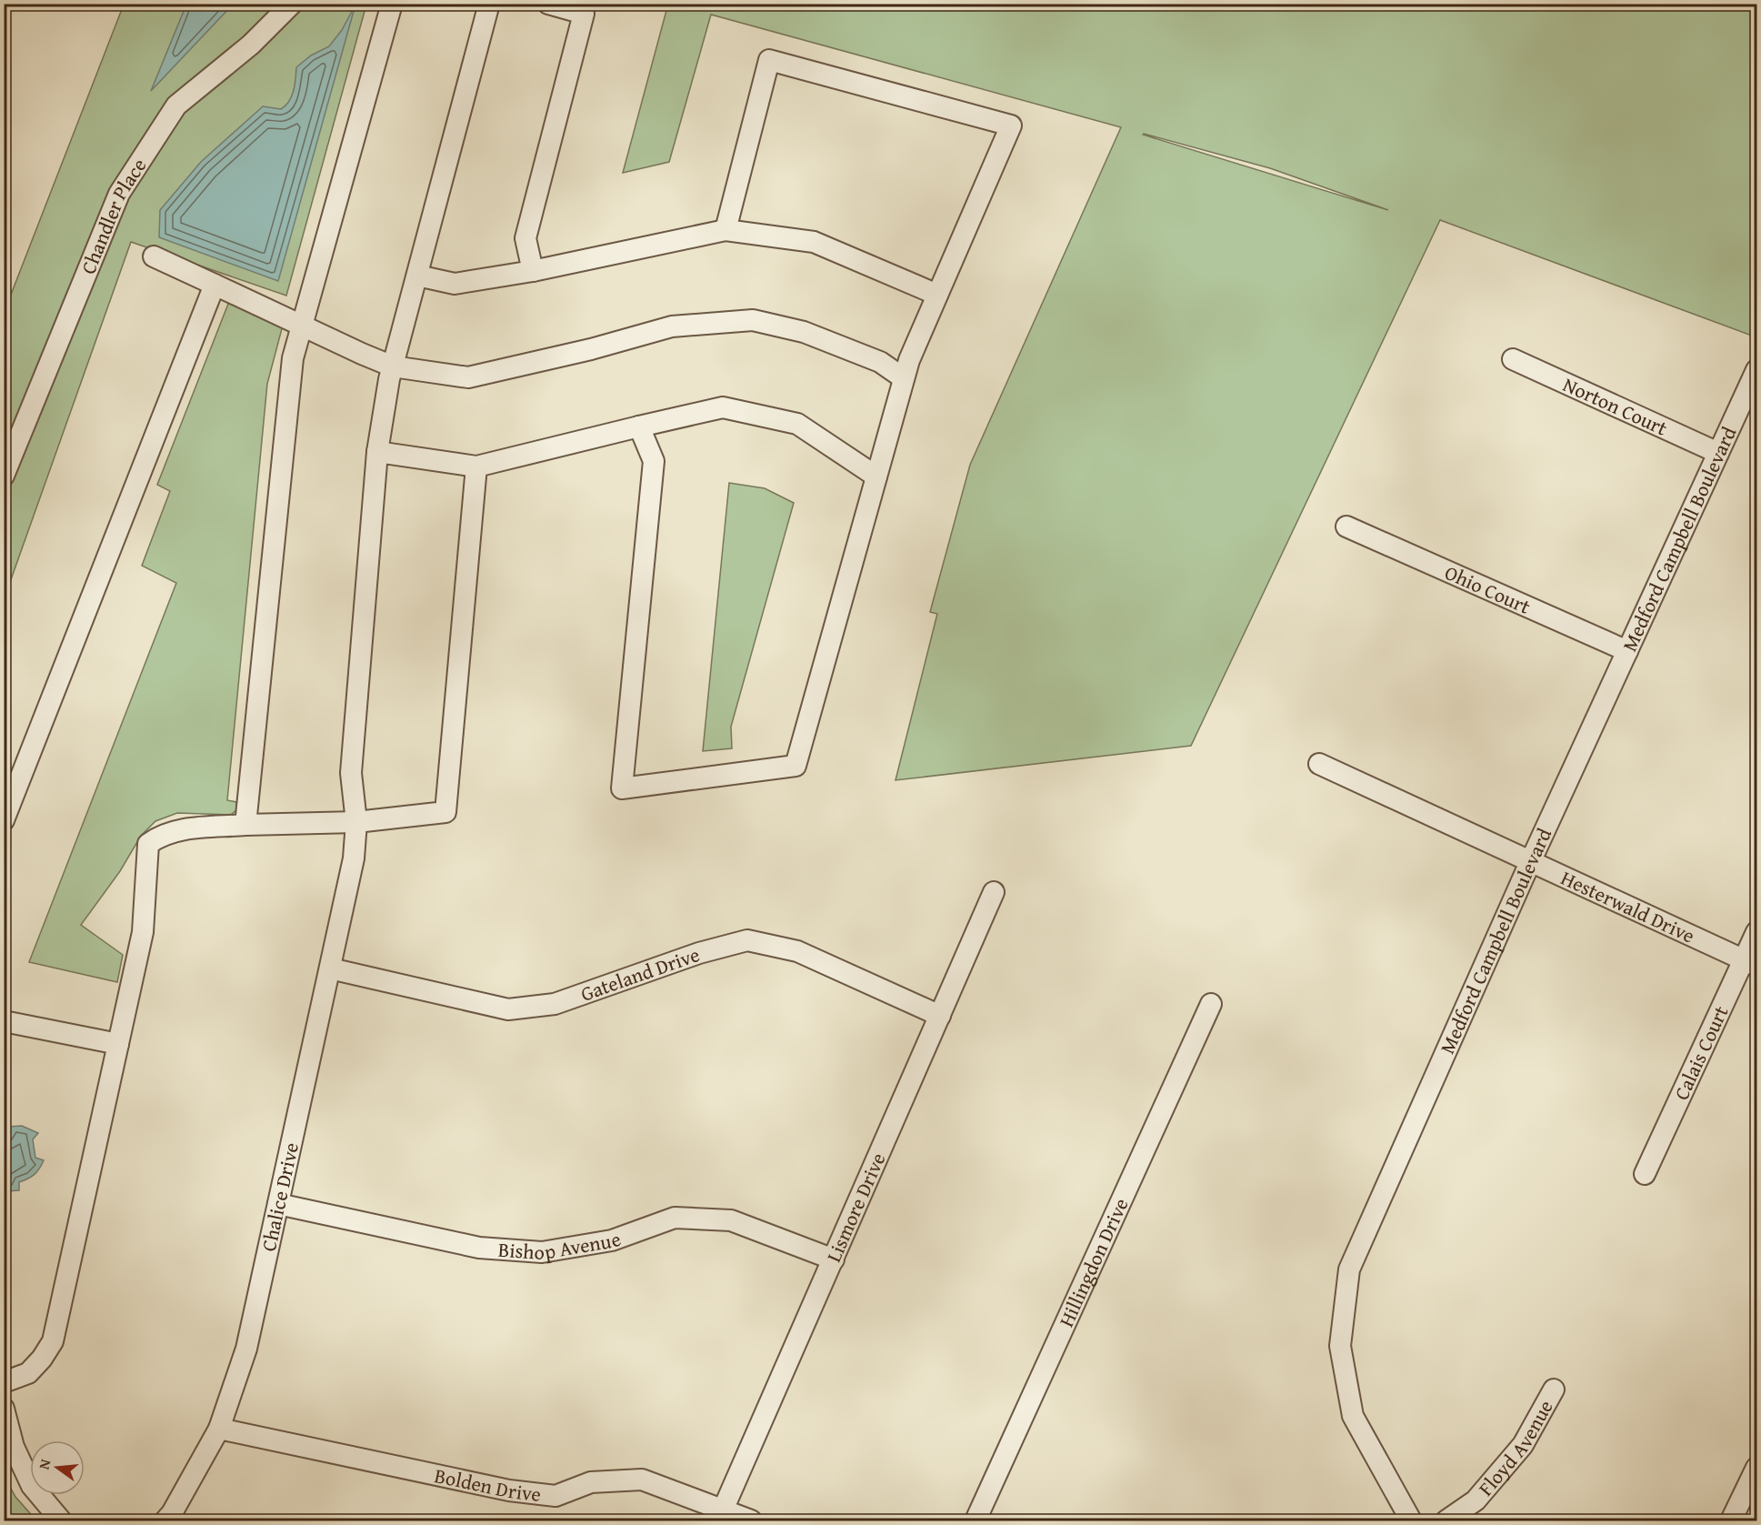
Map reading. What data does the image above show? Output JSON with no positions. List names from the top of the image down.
{
  "streets": {
    "street": [
      "Chandler Place",
      "Norton Court",
      "Medford Campbell Boulevard",
      "Ohio Court",
      "Hesterwald Drive",
      "Gateland Drive",
      "Calais Court",
      "Chalice Drive",
      "Lismore Drive",
      "Bishop Avenue",
      "Hillingdon Drive",
      "Floyd Avenue",
      "Bolden Drive"
    ]
  },
  "crossings": [
    ["Norton Court", "Medford Campbell Boulevard"],
    ["Medford Campbell Boulevard", "Ohio Court"],
    ["Medford Campbell Boulevard", "Hesterwald Drive"],
    ["Hesterwald Drive", "Calais Court"],
    ["Gateland Drive", "Chalice Drive"],
    ["Gateland Drive", "Lismore Drive"],
    ["Chalice Drive", "Bishop Avenue"],
    ["Chalice Drive", "Bolden Drive"],
    ["Lismore Drive", "Bishop Avenue"],
    ["Lismore Drive", "Bolden Drive"]
  ],
  "north": "left"
}
